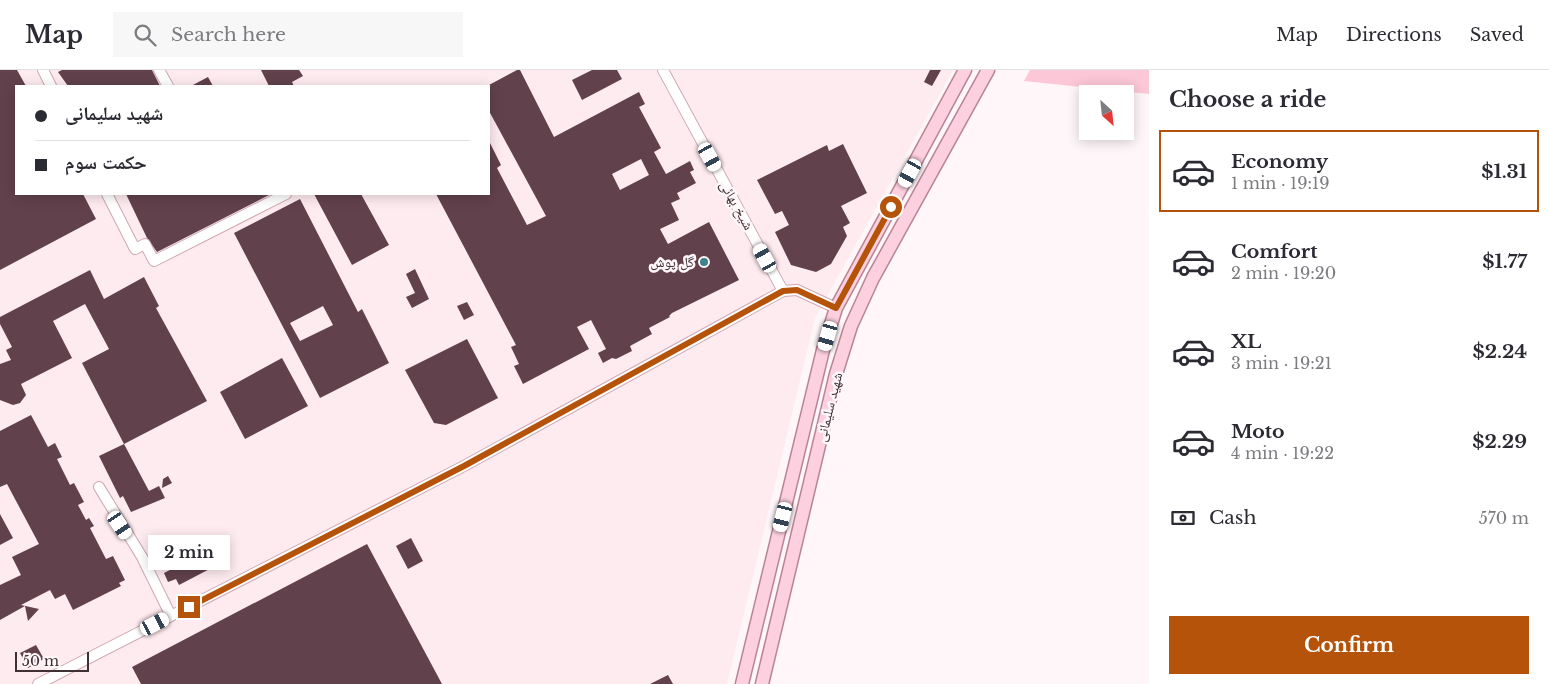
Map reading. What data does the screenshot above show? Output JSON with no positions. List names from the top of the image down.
{
  "streets": {
    "main road": ["شهید سلیمانی"],
    "street": ["شیخ بهائی"]
  },
  "places": ["گل پوش"],
  "scale_bar": "50 m",
  "north": "bottom right",
  "page": {
    "header": "Map",
    "search": "Search here",
    "nav": ["Map", "Directions", "Saved"],
    "heading": "Choose a ride",
    "banner": ["شهید سلیمانی", "حکمت سوم"],
    "list": [
      {
        "name": "Economy",
        "note": "1 min · 19:19",
        "value": "$1.31"
      },
      {
        "name": "Comfort",
        "note": "2 min · 19:20",
        "value": "$1.77"
      },
      {
        "name": "XL",
        "note": "3 min · 19:21",
        "value": "$2.24"
      },
      {
        "name": "Moto",
        "note": "4 min · 19:22",
        "value": "$2.29"
      }
    ],
    "pay": ["Cash", "570 m"],
    "bubble": "2 min",
    "buttons": "Confirm",
    "scale": "50 m"
  }
}
